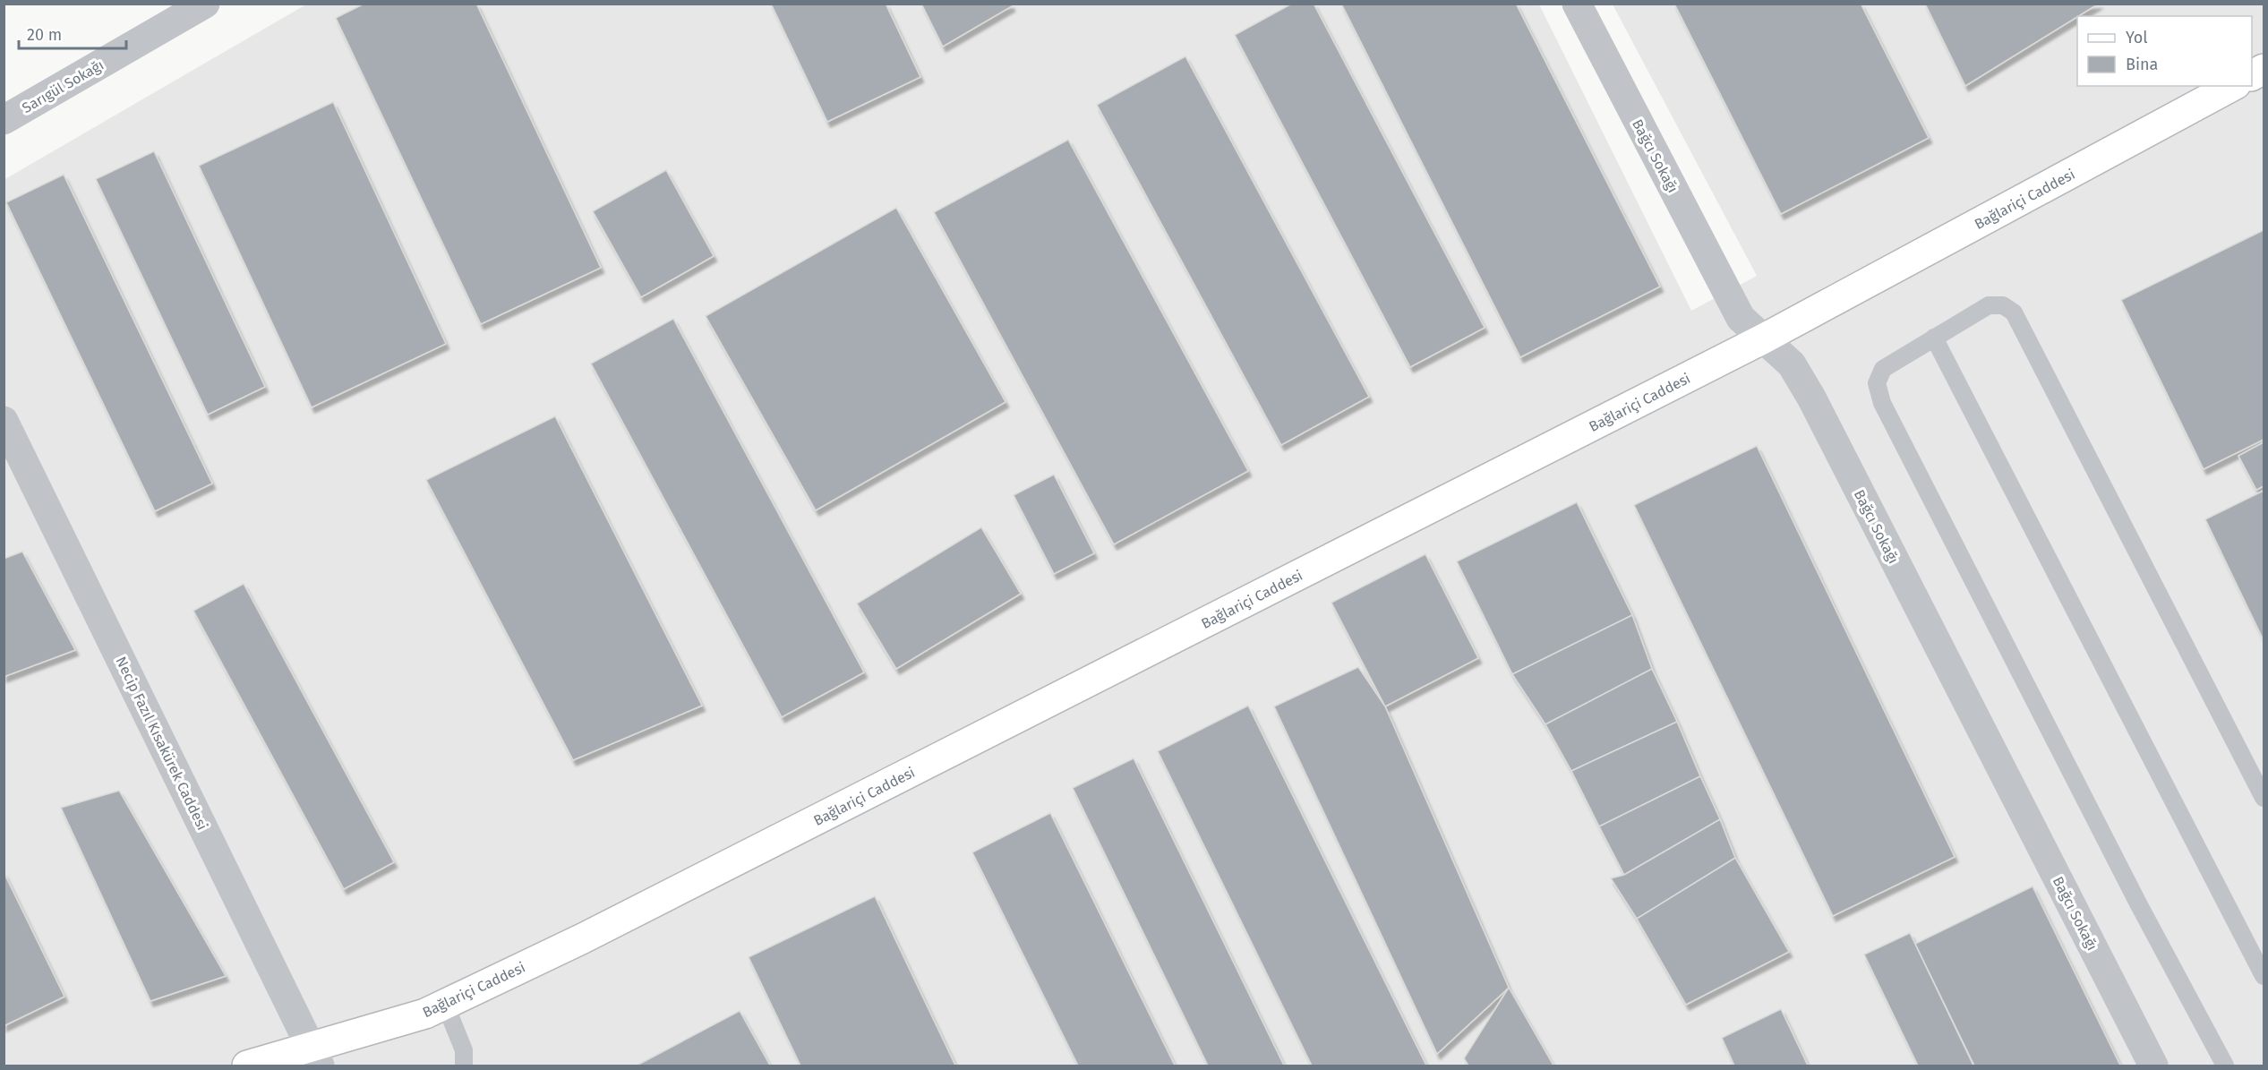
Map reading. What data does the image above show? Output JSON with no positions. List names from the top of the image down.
{
  "streets": {
    "main road": ["Bağlariçi Caddesi"],
    "street": ["Sarıgül Sokağı", "Bağcı Sokağı", "Necip Fazıl Kısakürek Caddesi"]
  },
  "crossings": [
    ["Bağcı Sokağı", "Bağlariçi Caddesi"],
    ["Bağlariçi Caddesi", "Necip Fazıl Kısakürek Caddesi"]
  ],
  "legend": ["Yol", "Bina"],
  "scale_bar": "20 m"
}
